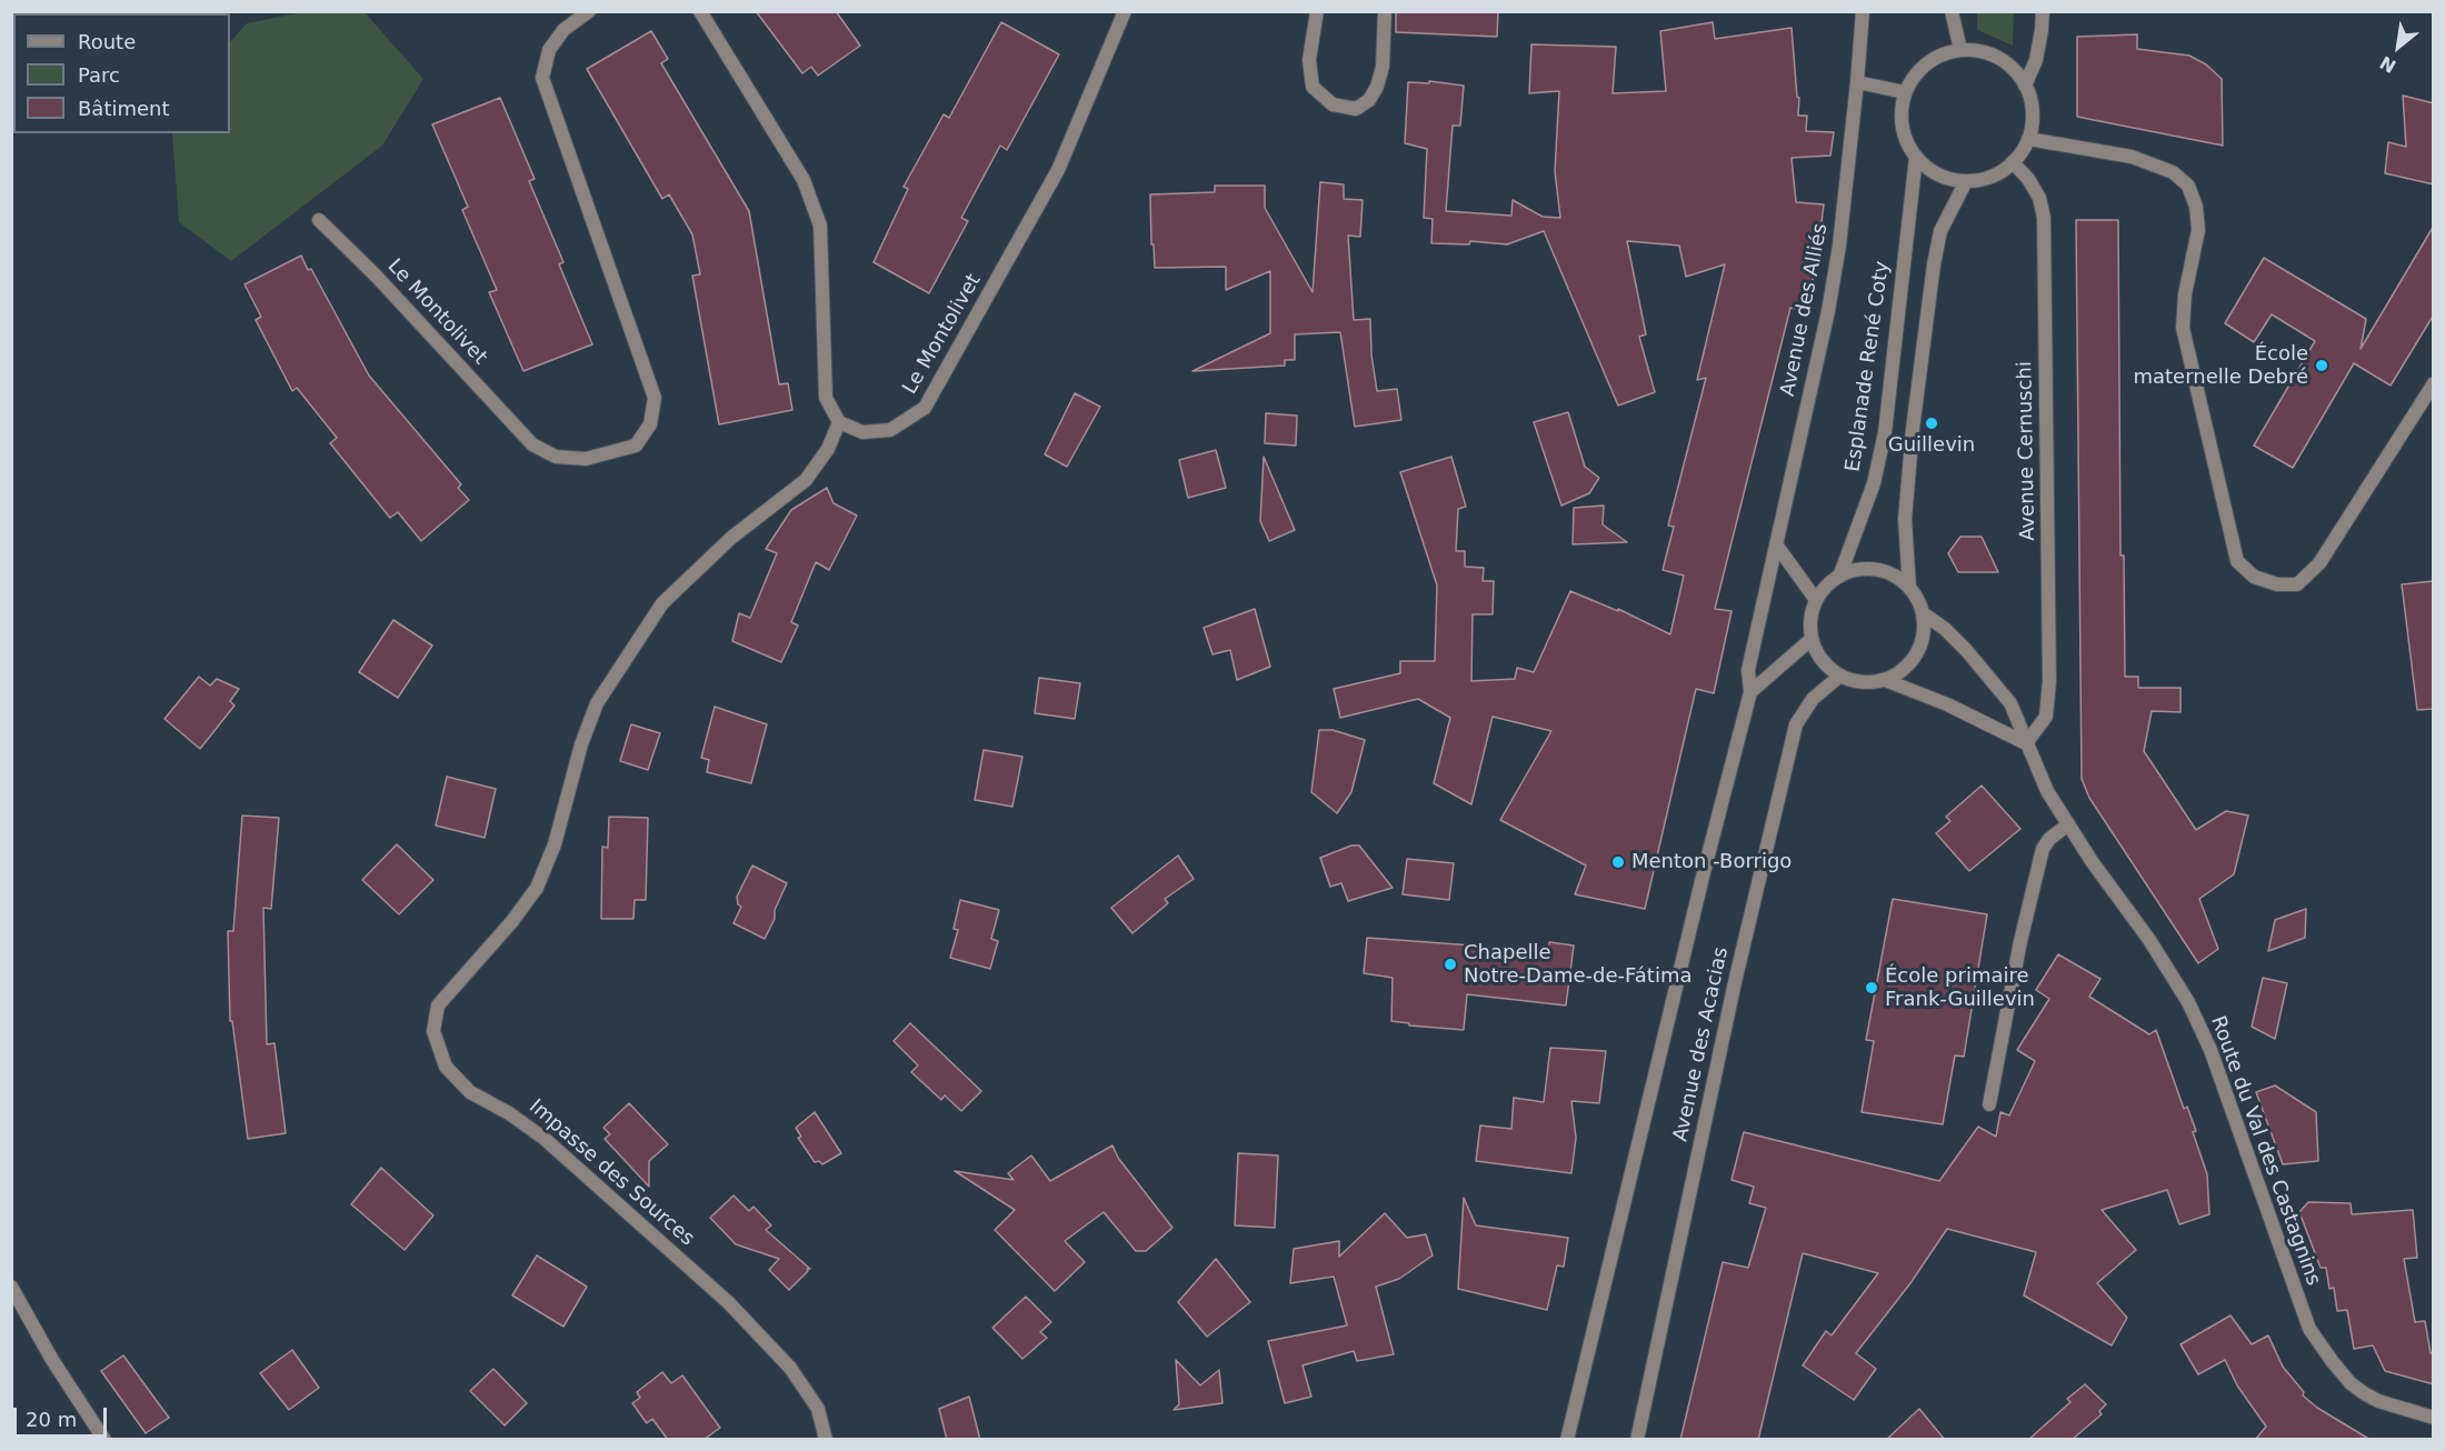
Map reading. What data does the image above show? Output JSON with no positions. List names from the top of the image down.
{
  "streets": {
    "street": [
      "Avenue des Alliés",
      "Le Montolivet",
      "Esplanade René Coty",
      "Avenue Cernuschi",
      "Avenue des Acacias",
      "Route du Val des Castagnins",
      "Impasse des Sources"
    ]
  },
  "crossings": [
    ["Avenue des Alliés", "Avenue des Acacias"],
    ["Le Montolivet", "Impasse des Sources"],
    ["Esplanade René Coty", "Avenue Cernuschi"],
    ["Esplanade René Coty", "Avenue des Acacias"],
    ["Avenue Cernuschi", "Route du Val des Castagnins"]
  ],
  "places": [
    "École maternelle Debré",
    "Guillevin",
    "Menton -Borrigo",
    "Chapelle Notre-Dame-de-Fátima",
    "École primaire Frank-Guillevin"
  ],
  "legend": ["Route", "Parc", "Bâtiment"],
  "scale_bar": "20 m",
  "north": "bottom left"
}
